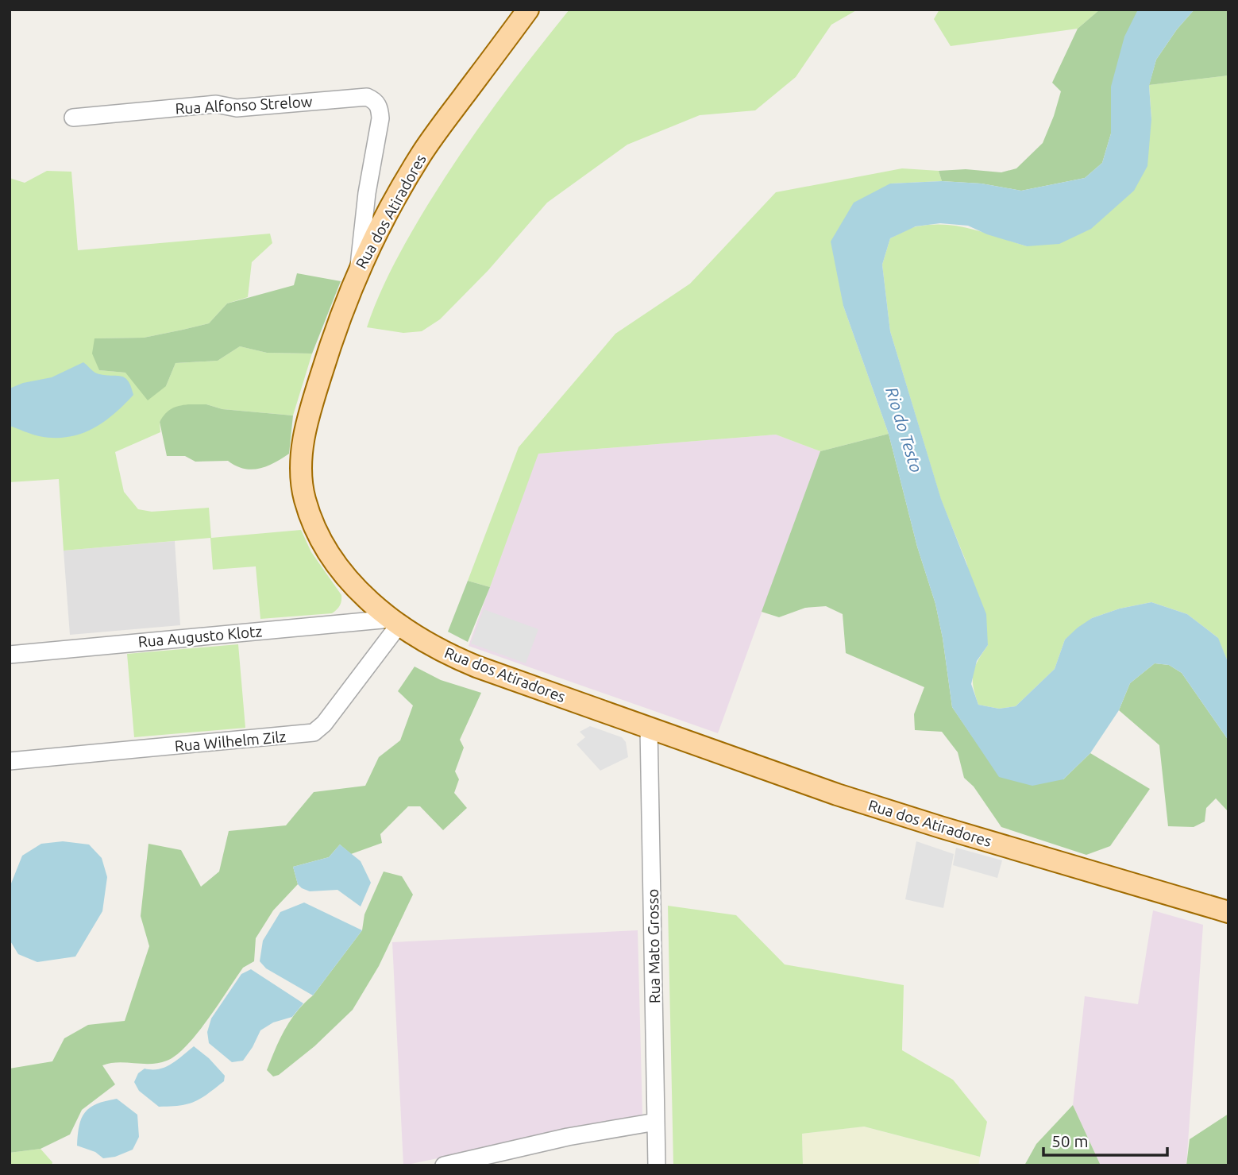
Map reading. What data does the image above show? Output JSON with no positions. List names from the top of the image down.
{
  "streets": {
    "main road": ["Rua dos Atiradores"],
    "street": [
      "Rua Alfonso Strelow",
      "Rua Augusto Klotz",
      "Rua Wilhelm Zilz",
      "Rua Mato Grosso"
    ]
  },
  "crossings": [
    ["Rua Alfonso Strelow", "Rua dos Atiradores"],
    ["Rua dos Atiradores", "Rua Augusto Klotz"],
    ["Rua dos Atiradores", "Rua Wilhelm Zilz"],
    ["Rua dos Atiradores", "Rua Mato Grosso"],
    ["Rua Augusto Klotz", "Rua Wilhelm Zilz"]
  ],
  "water": ["Rio do Testo"],
  "scale_bar": "50 m"
}
